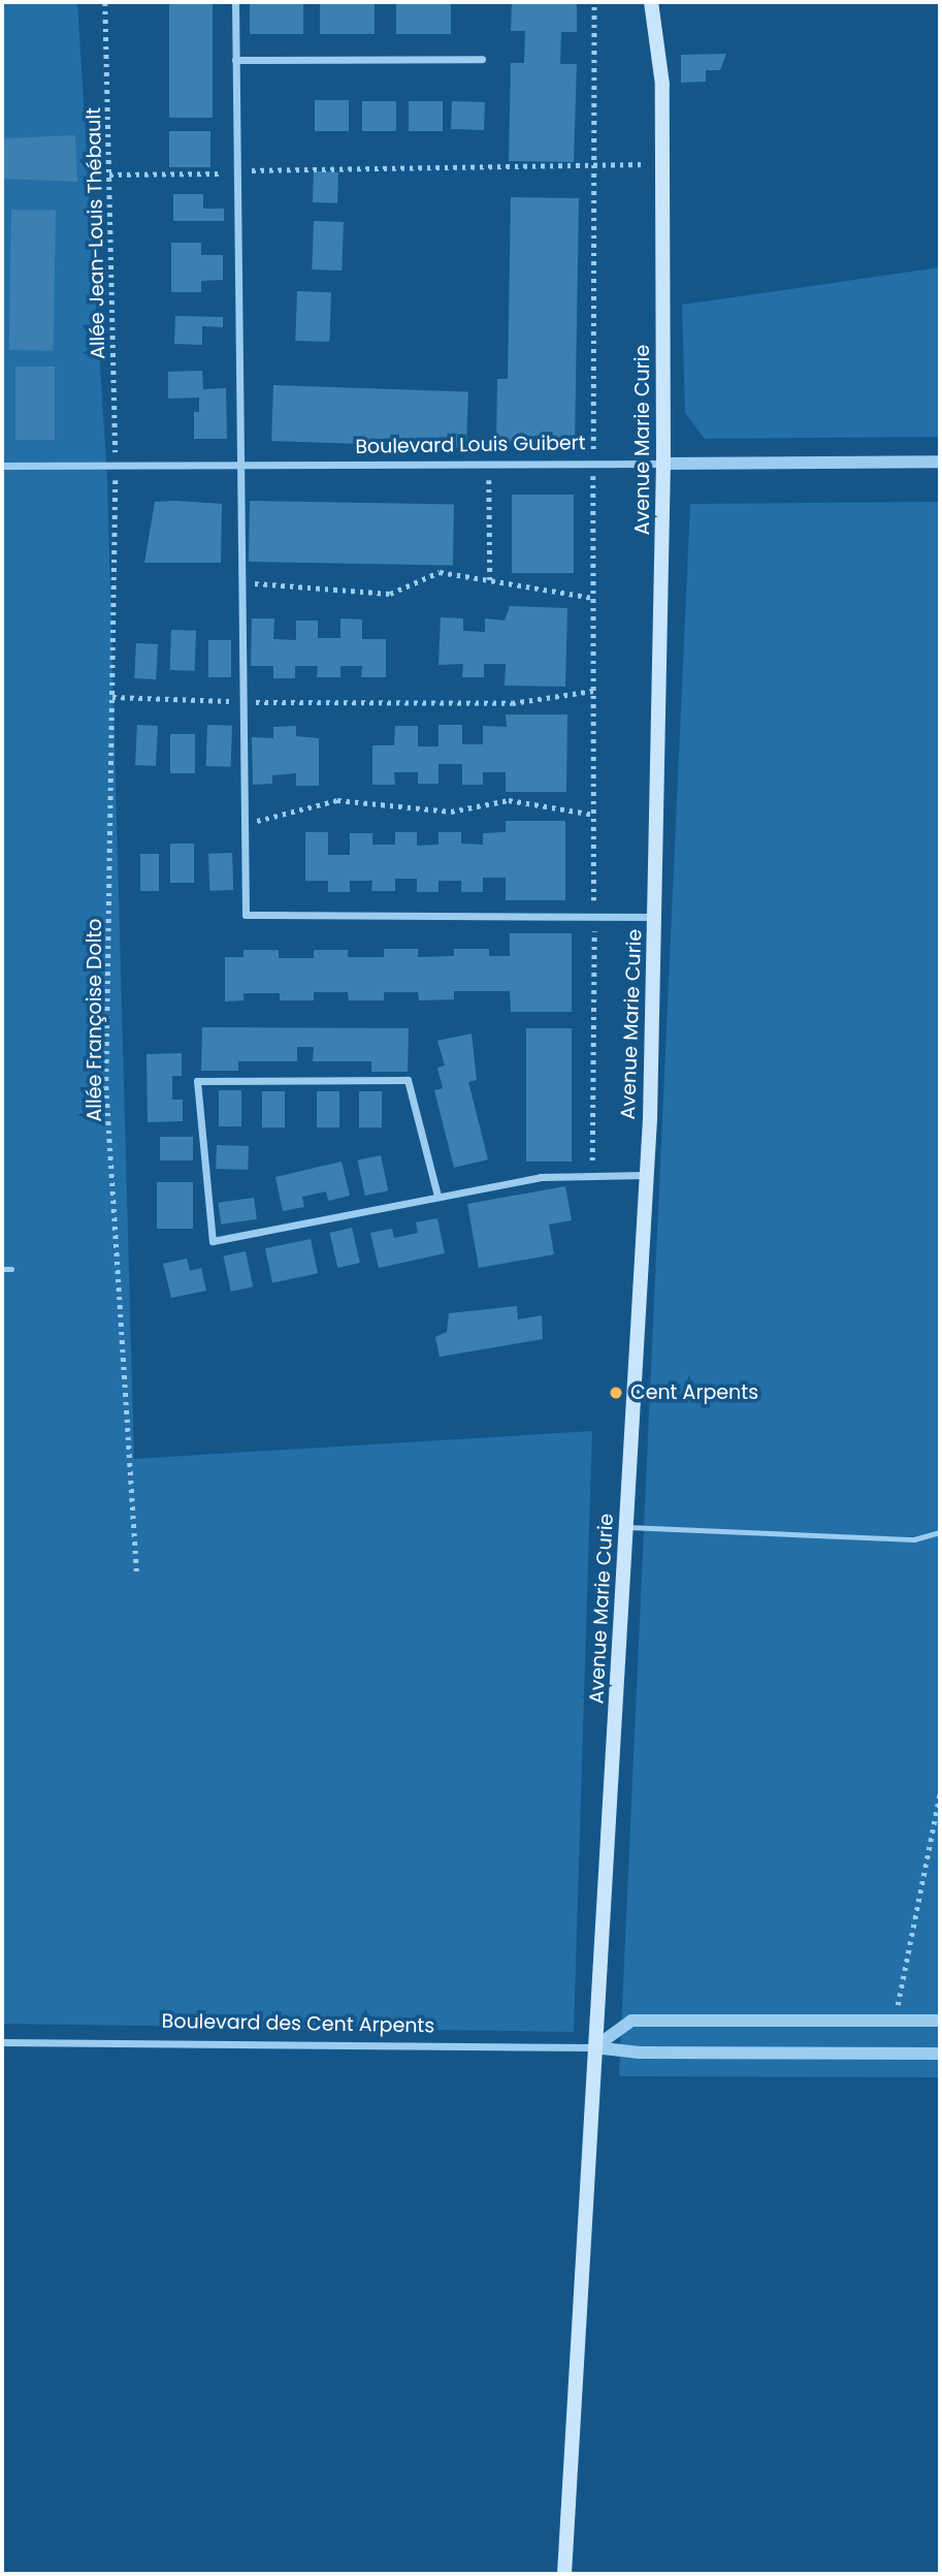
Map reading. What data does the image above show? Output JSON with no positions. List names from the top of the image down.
{
  "streets": {
    "main road": ["Avenue Marie Curie"],
    "street": ["Boulevard Louis Guibert", "Boulevard des Cent Arpents"],
    "path": ["Allée Jean-Louis Thébault", "Allée Françoise Dolto"]
  },
  "crossings": [
    ["Allée Jean-Louis Thébault", "Boulevard Louis Guibert"],
    ["Allée Jean-Louis Thébault", "Allée Françoise Dolto"],
    ["Avenue Marie Curie", "Boulevard Louis Guibert"],
    ["Avenue Marie Curie", "Boulevard des Cent Arpents"],
    ["Boulevard Louis Guibert", "Allée Françoise Dolto"]
  ],
  "places": ["Cent Arpents"]
}
